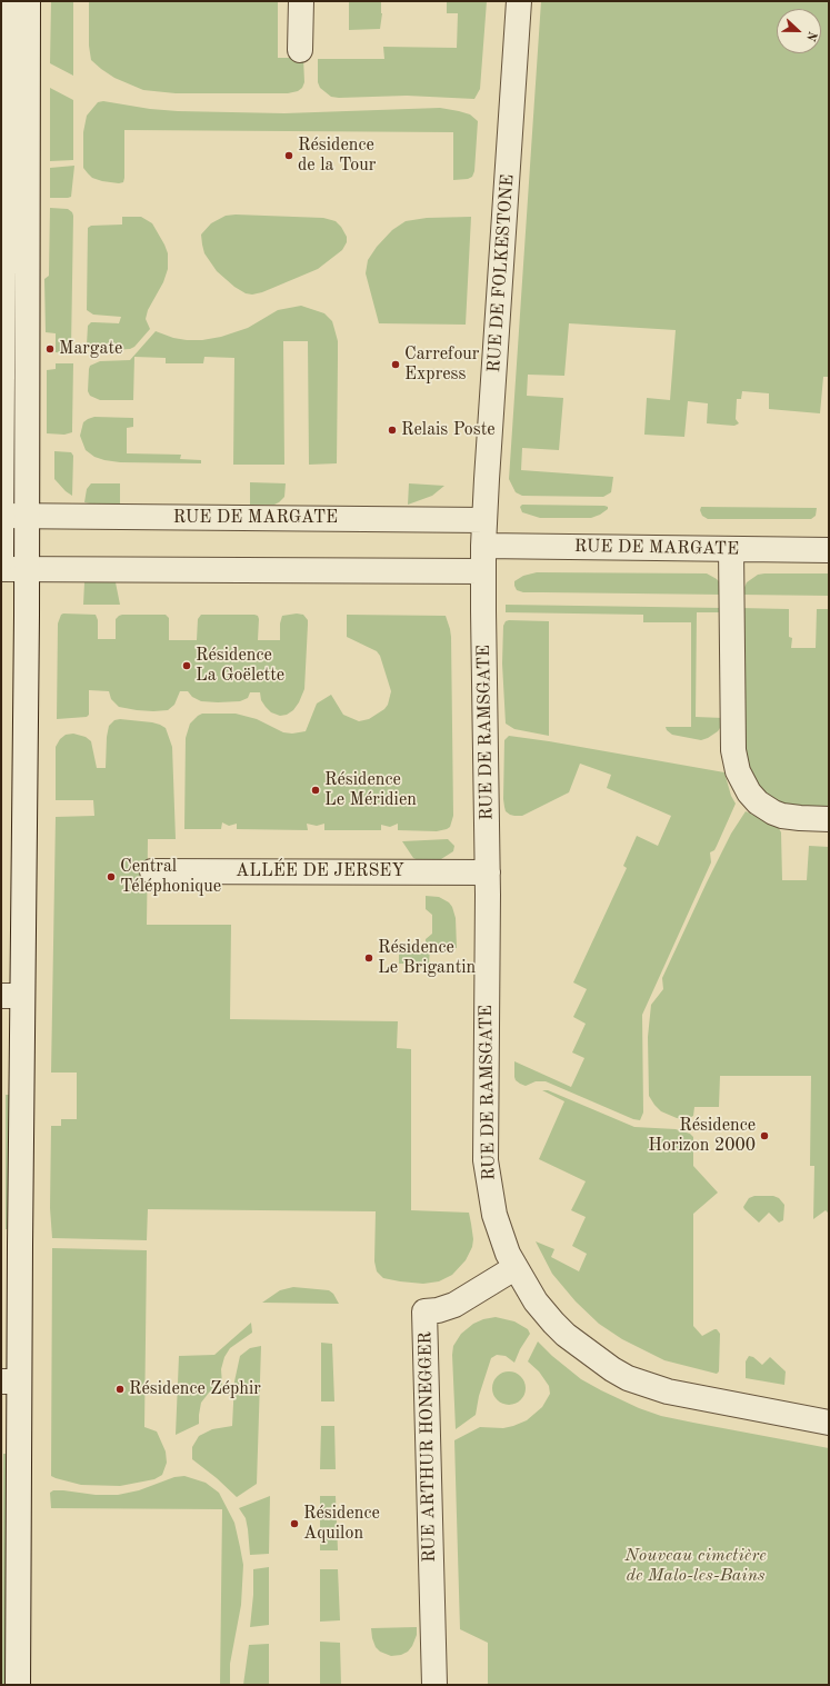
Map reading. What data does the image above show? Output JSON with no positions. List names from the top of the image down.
{
  "streets": {
    "street": [
      "RUE DE FOLKESTONE",
      "RUE DE MARGATE",
      "RUE DE RAMSGATE",
      "ALLÉE DE JERSEY",
      "RUE ARTHUR HONEGGER"
    ]
  },
  "crossings": [
    ["RUE DE FOLKESTONE", "RUE DE MARGATE"],
    ["RUE DE FOLKESTONE", "RUE DE RAMSGATE"],
    ["RUE DE MARGATE", "RUE DE RAMSGATE"],
    ["RUE DE RAMSGATE", "ALLÉE DE JERSEY"],
    ["RUE DE RAMSGATE", "RUE ARTHUR HONEGGER"]
  ],
  "parks": ["Nouveau cimetière de Malo-les-Bains"],
  "places": [
    "Résidence de la Tour",
    "Margate",
    "Carrefour Express",
    "Relais Poste",
    "Résidence La Goëlette",
    "Résidence Le Méridien",
    "Central Téléphonique",
    "Résidence Le Brigantin",
    "Résidence Horizon 2000",
    "Résidence Zéphir",
    "Résidence Aquilon"
  ],
  "north": "right"
}
